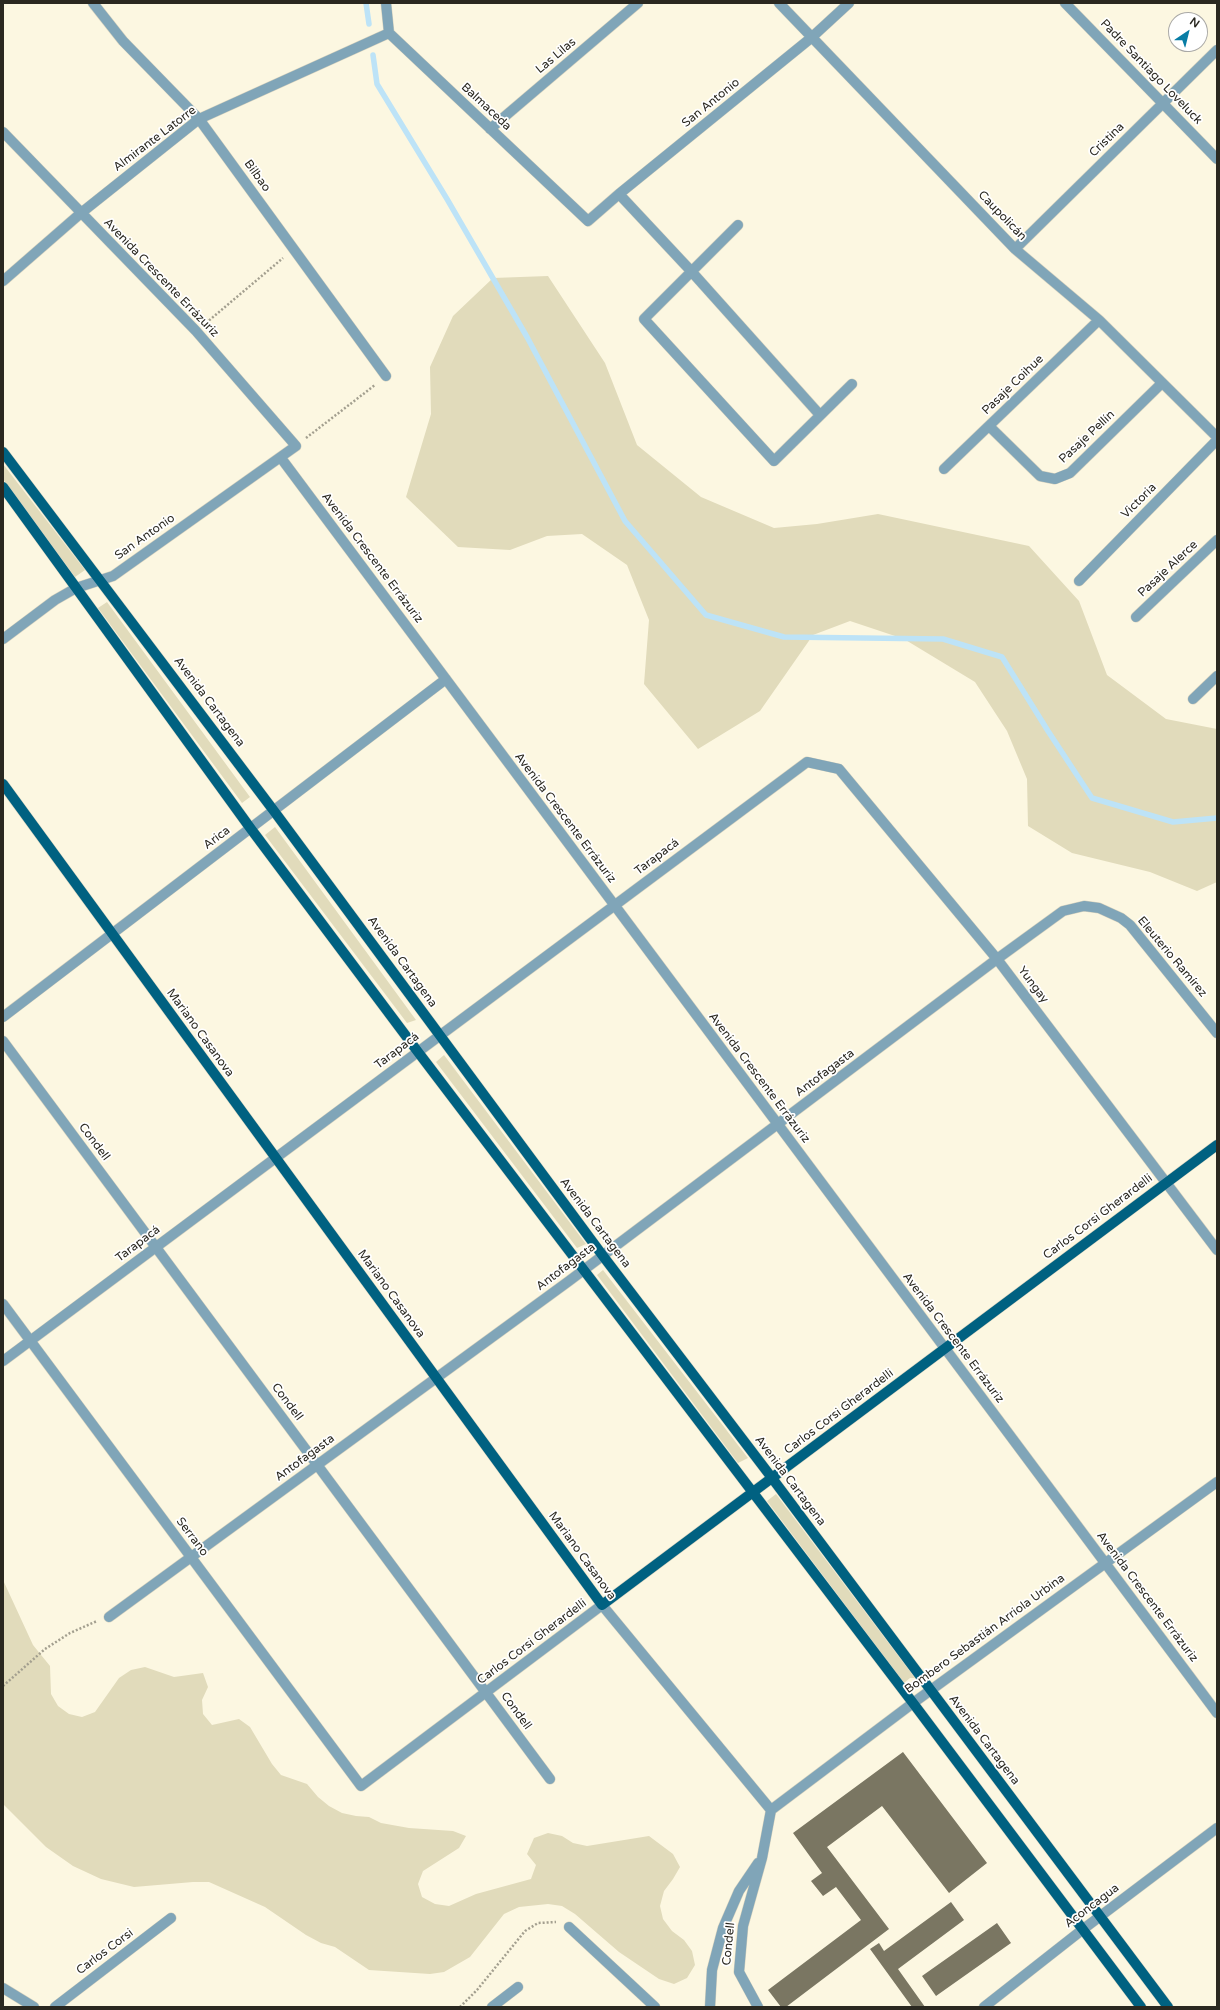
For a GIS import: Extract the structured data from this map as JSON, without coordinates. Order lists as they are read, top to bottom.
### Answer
{
  "streets": {
    "main road": ["Avenida Cartagena", "Mariano Casanova", "Carlos Corsi Gherardelli"],
    "street": [
      "Las Lilas",
      "Padre Santiago Loveluck",
      "San Antonio",
      "Balmaceda",
      "Almirante Latorre",
      "Cristina",
      "Bilbao",
      "Caupolicán",
      "Avenida Crescente Errázuriz",
      "Pasaje Coihue",
      "Pasaje Pellín",
      "Victoria",
      "Pasaje Alerce",
      "Arica",
      "Tarapacá",
      "Eleuterio Ramírez",
      "Yungay",
      "Antofagasta",
      "Condell",
      "Serrano",
      "Bombero Sebastián Arriola Urbina",
      "Aconcagua",
      "Carlos Corsi"
    ]
  },
  "crossings": [
    ["Las Lilas", "Balmaceda"],
    ["Padre Santiago Loveluck", "Cristina"],
    ["San Antonio", "Balmaceda"],
    ["San Antonio", "Caupolicán"],
    ["San Antonio", "Avenida Crescente Errázuriz"],
    ["San Antonio", "Avenida Cartagena"],
    ["Balmaceda", "Almirante Latorre"],
    ["Almirante Latorre", "Bilbao"],
    ["Almirante Latorre", "Avenida Crescente Errázuriz"],
    ["Cristina", "Caupolicán"],
    ["Caupolicán", "Pasaje Coihue"],
    ["Caupolicán", "Pasaje Pellín"],
    ["Caupolicán", "Victoria"],
    ["Avenida Crescente Errázuriz", "Arica"],
    ["Avenida Crescente Errázuriz", "Tarapacá"],
    ["Avenida Crescente Errázuriz", "Antofagasta"],
    ["Avenida Crescente Errázuriz", "Carlos Corsi Gherardelli"],
    ["Avenida Crescente Errázuriz", "Bombero Sebastián Arriola Urbina"],
    ["Pasaje Coihue", "Pasaje Pellín"],
    ["Avenida Cartagena", "Arica"],
    ["Avenida Cartagena", "Tarapacá"],
    ["Avenida Cartagena", "Antofagasta"],
    ["Avenida Cartagena", "Carlos Corsi Gherardelli"],
    ["Avenida Cartagena", "Bombero Sebastián Arriola Urbina"],
    ["Avenida Cartagena", "Aconcagua"],
    ["Arica", "Mariano Casanova"],
    ["Tarapacá", "Yungay"],
    ["Tarapacá", "Mariano Casanova"],
    ["Tarapacá", "Condell"],
    ["Tarapacá", "Serrano"],
    ["Eleuterio Ramírez", "Antofagasta"],
    ["Yungay", "Antofagasta"],
    ["Yungay", "Carlos Corsi Gherardelli"],
    ["Mariano Casanova", "Antofagasta"],
    ["Mariano Casanova", "Condell"],
    ["Mariano Casanova", "Carlos Corsi Gherardelli"],
    ["Mariano Casanova", "Bombero Sebastián Arriola Urbina"],
    ["Antofagasta", "Condell"],
    ["Antofagasta", "Serrano"],
    ["Condell", "Carlos Corsi Gherardelli"],
    ["Condell", "Bombero Sebastián Arriola Urbina"],
    ["Carlos Corsi Gherardelli", "Serrano"]
  ],
  "north": "top right"
}
